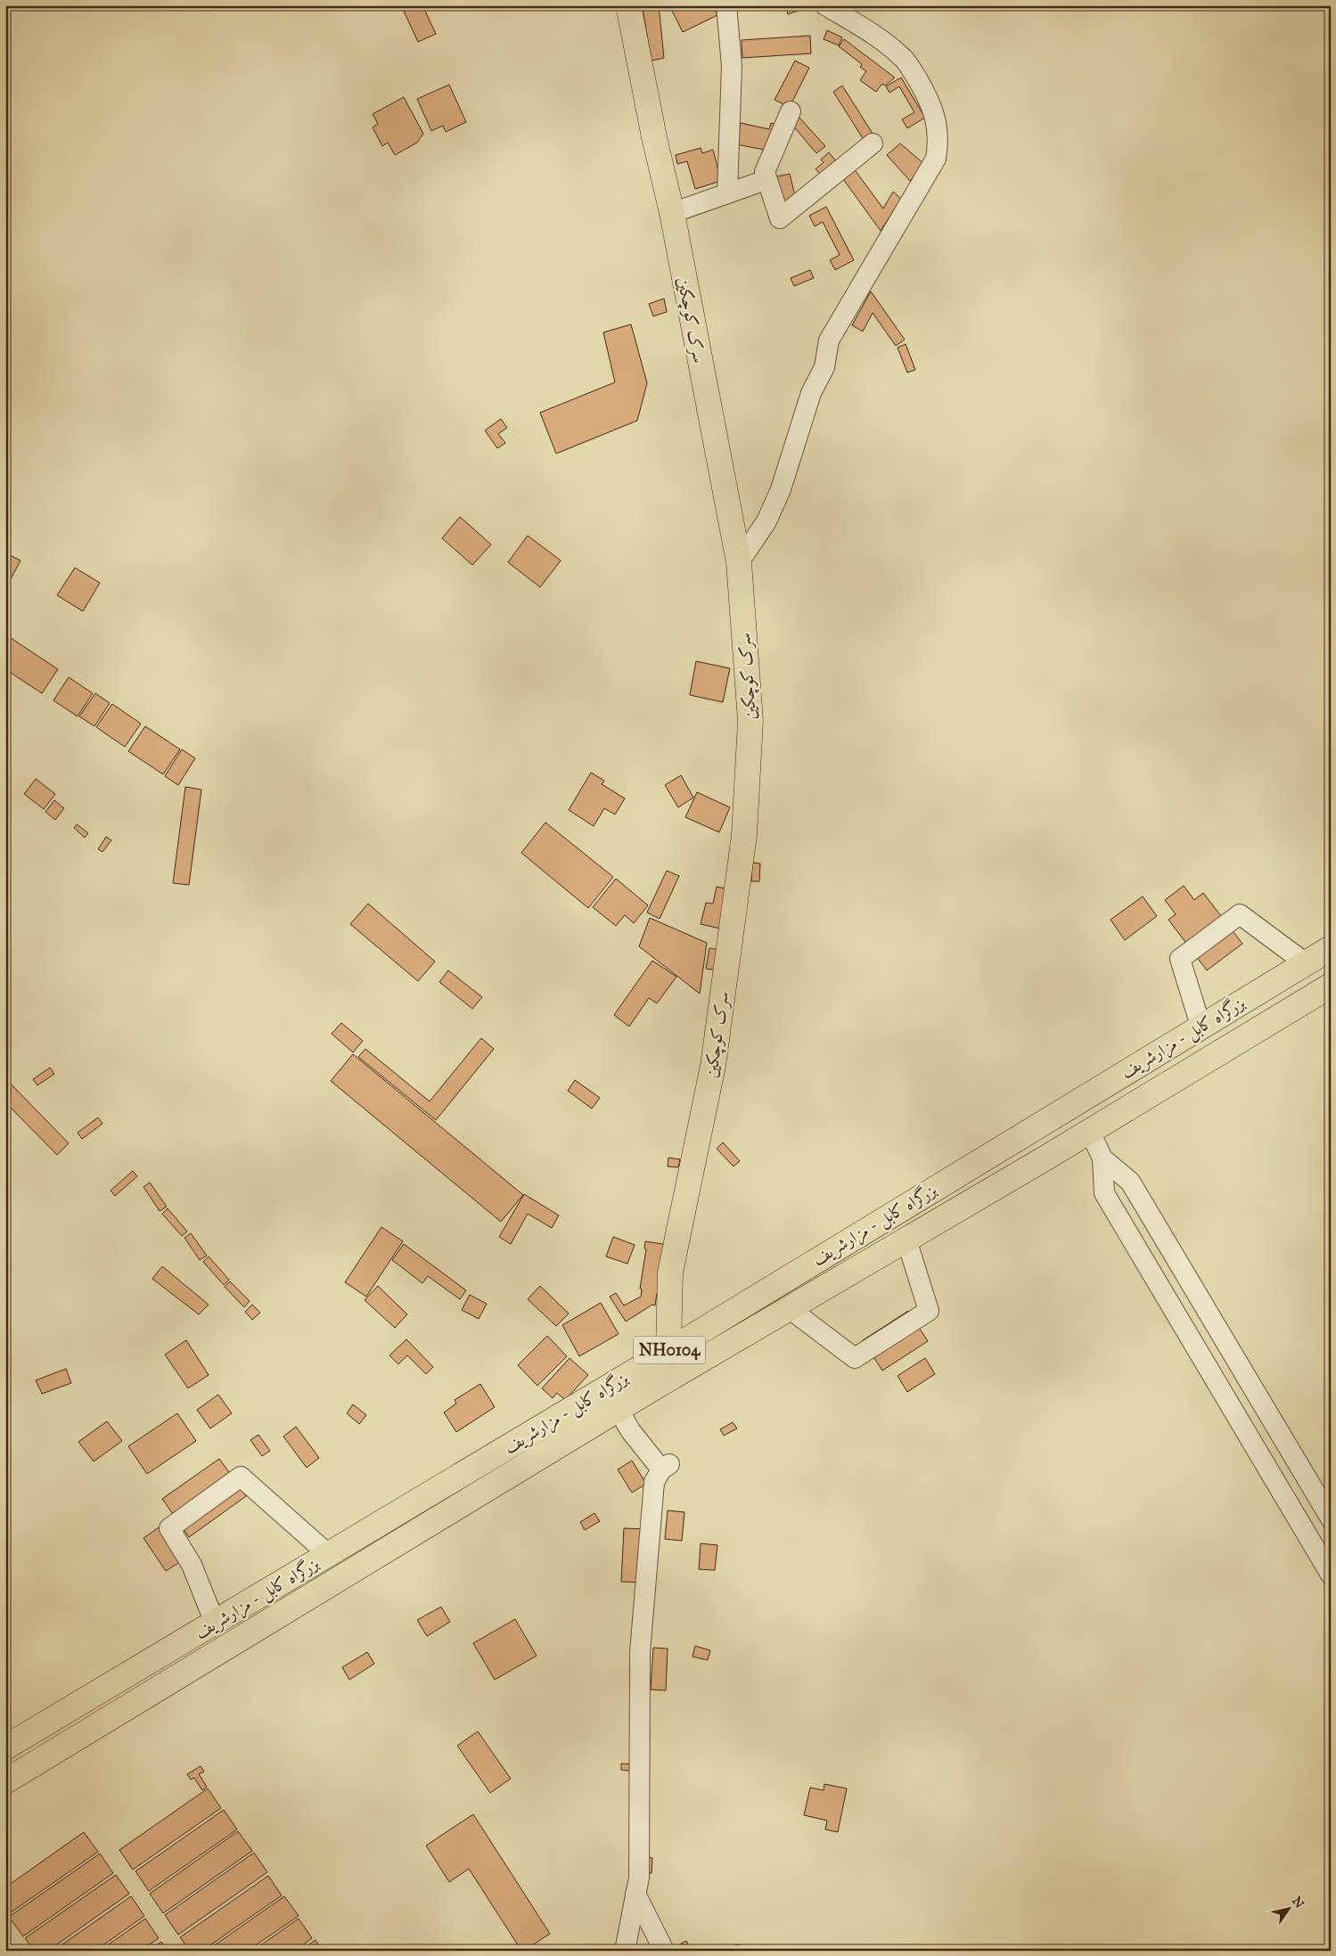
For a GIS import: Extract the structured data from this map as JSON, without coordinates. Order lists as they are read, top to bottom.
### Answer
{
  "streets": {
    "main road": ["سرک کوچکین", "بزرگراه کابل - مزارشریف", "NH0104"]
  },
  "crossings": [
    ["سرک کوچکین", "بزرگراه کابل - مزارشریف"]
  ],
  "north": "top right"
}
